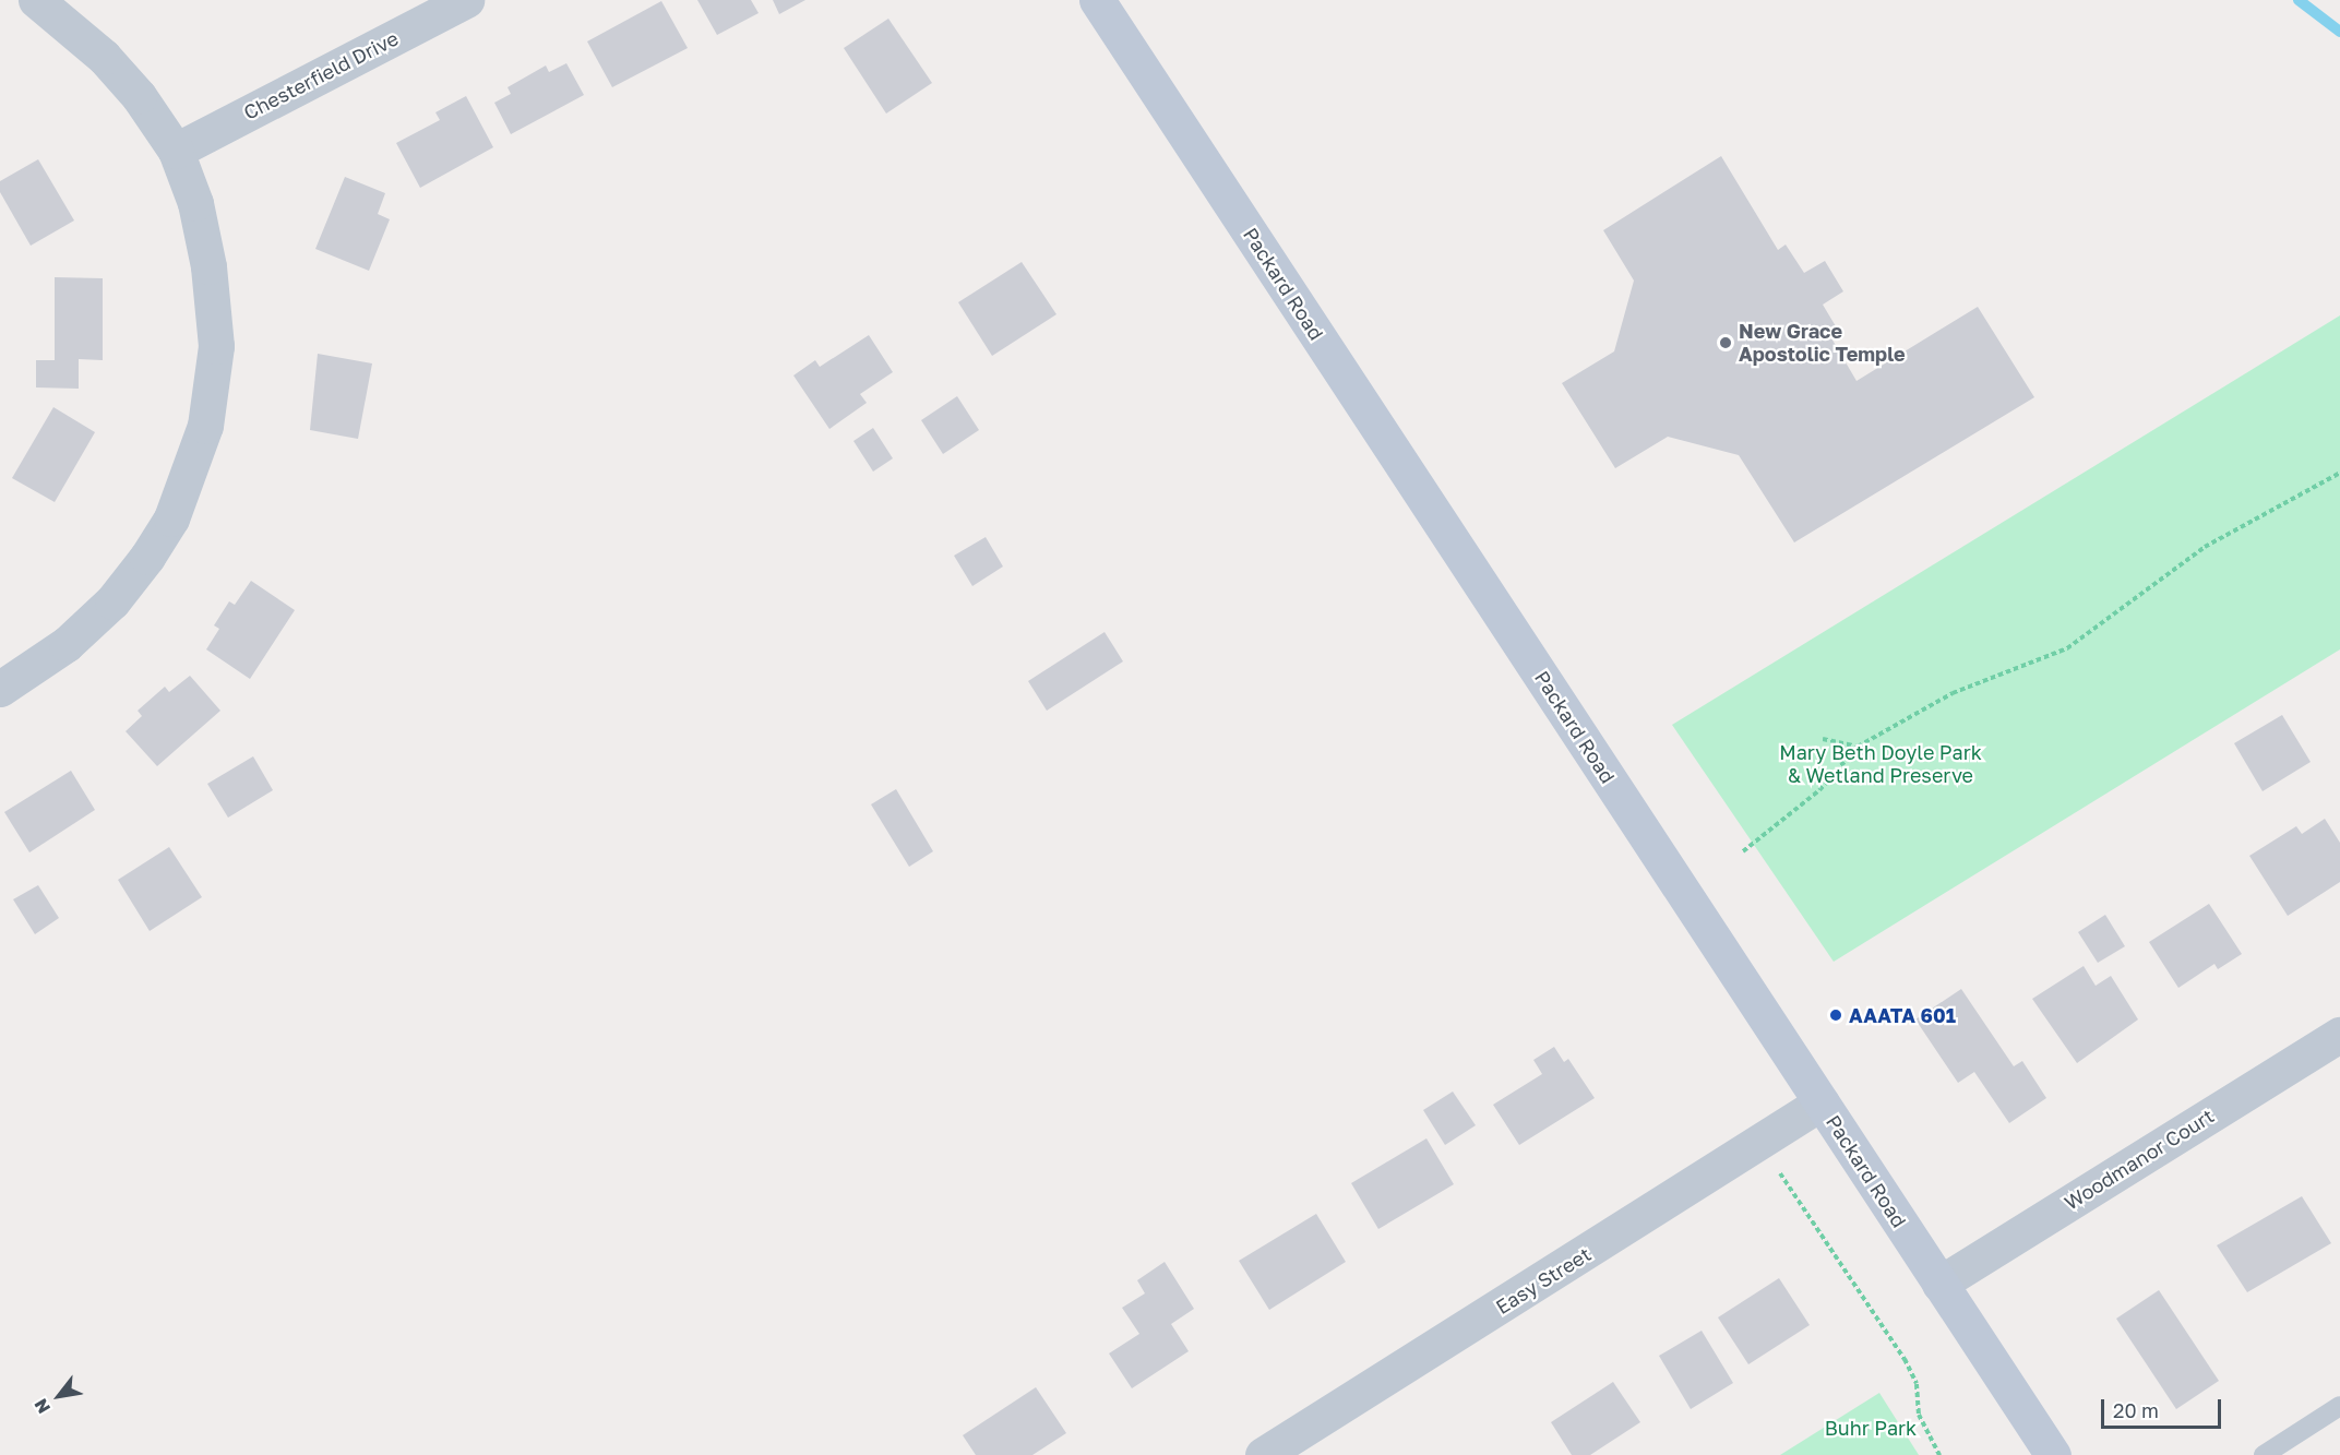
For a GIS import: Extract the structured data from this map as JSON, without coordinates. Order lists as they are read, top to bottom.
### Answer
{
  "streets": {
    "main road": ["Packard Road"],
    "street": ["Chesterfield Drive", "Woodmanor Court", "Easy Street"]
  },
  "crossings": [
    ["Packard Road", "Woodmanor Court"],
    ["Packard Road", "Easy Street"]
  ],
  "parks": ["Mary Beth Doyle Park & Wetland Preserve", "Buhr Park"],
  "places": ["New Grace Apostolic Temple", "AAATA 601"],
  "scale_bar": "20 m",
  "north": "bottom left"
}
